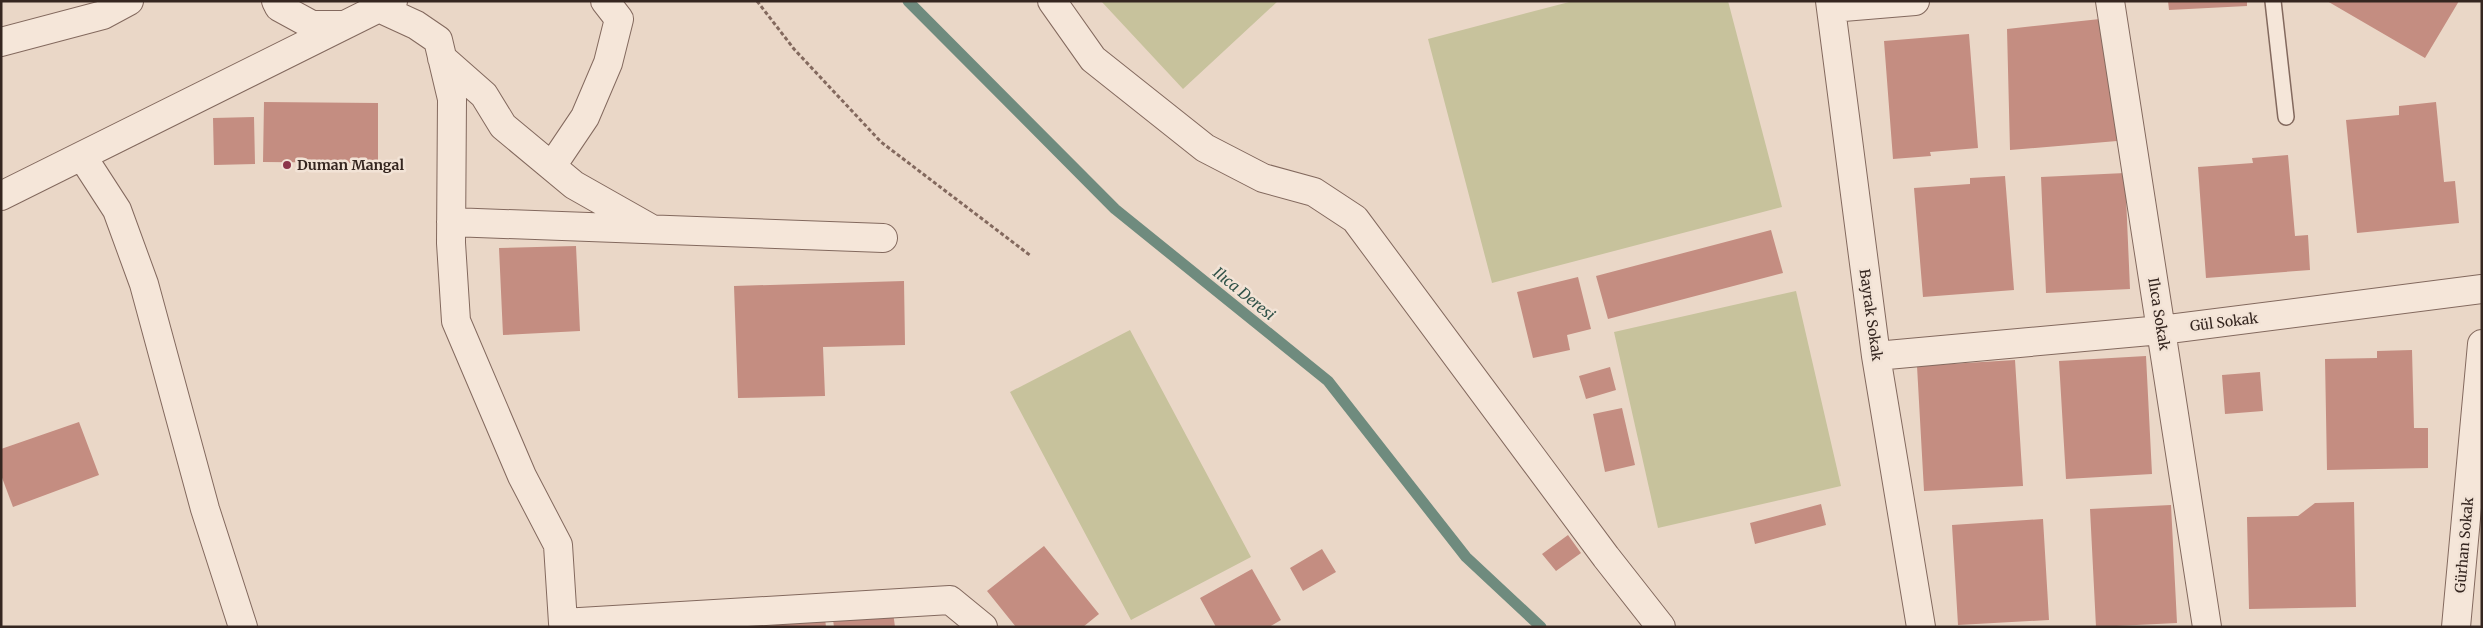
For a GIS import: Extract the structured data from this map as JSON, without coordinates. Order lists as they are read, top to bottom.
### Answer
{
  "streets": {
    "street": [
      "Ilıca Sokak",
      "Bayrak Sokak",
      "Gül Sokak",
      "Gürhan Sokak"
    ]
  },
  "crossings": [
    ["Ilıca Sokak", "Gül Sokak"],
    ["Bayrak Sokak", "Gül Sokak"]
  ],
  "water": ["Ilıca Deresi"],
  "places": ["Duman Mangal"]
}
